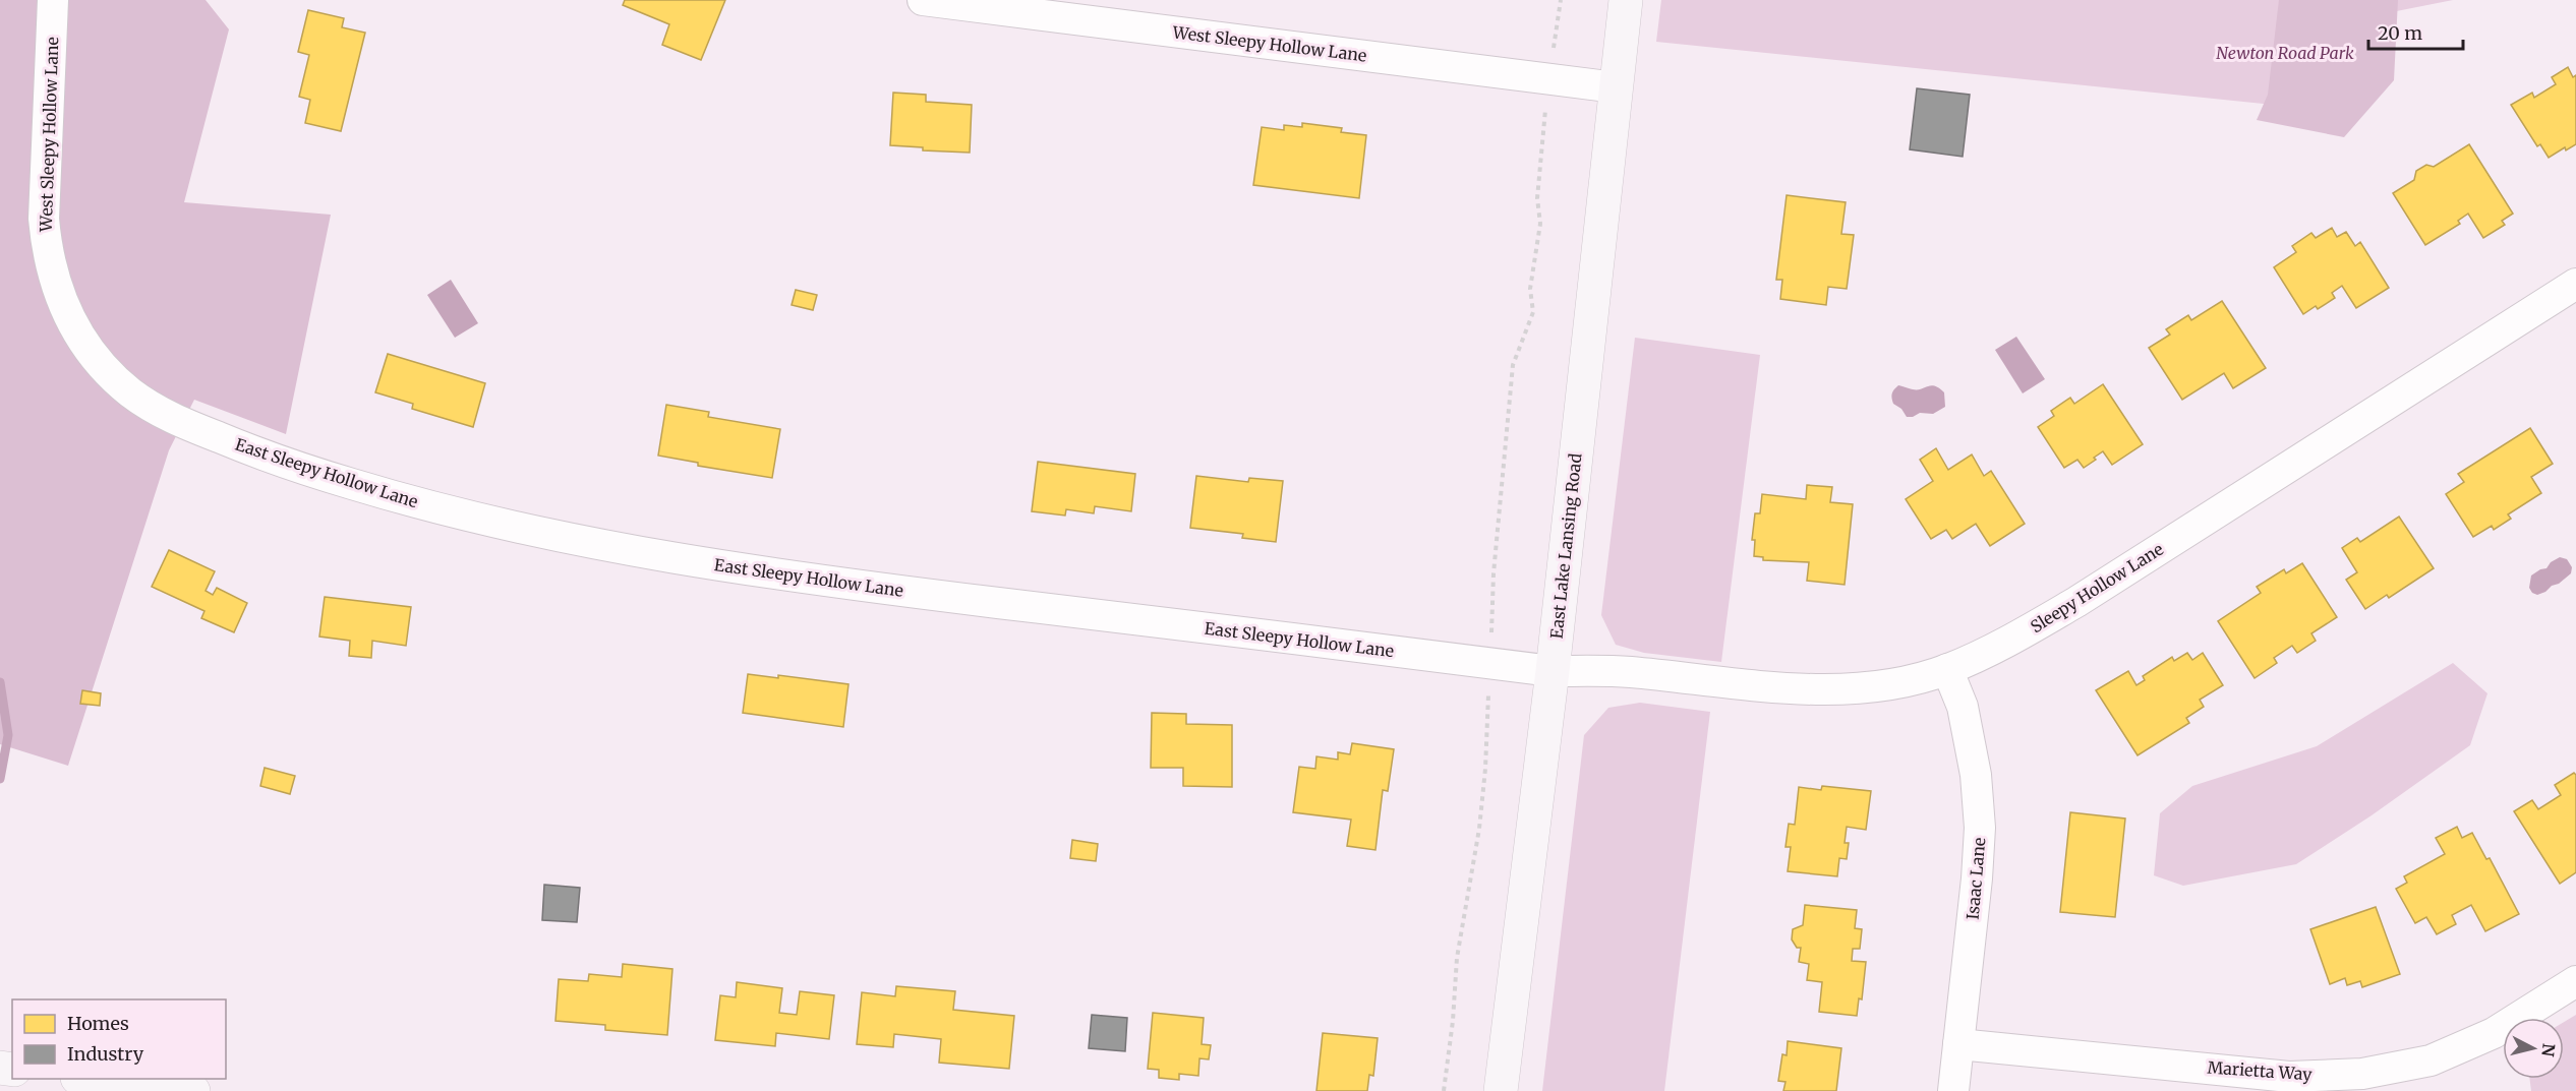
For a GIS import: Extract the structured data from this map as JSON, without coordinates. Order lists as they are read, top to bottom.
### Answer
{
  "streets": {
    "street": [
      "West Sleepy Hollow Lane",
      "East Sleepy Hollow Lane",
      "East Lake Lansing Road",
      "Sleepy Hollow Lane",
      "Isaac Lane",
      "Marietta Way"
    ]
  },
  "crossings": [
    ["West Sleepy Hollow Lane", "East Sleepy Hollow Lane"],
    ["West Sleepy Hollow Lane", "East Lake Lansing Road"],
    ["East Sleepy Hollow Lane", "East Lake Lansing Road"],
    ["East Sleepy Hollow Lane", "Sleepy Hollow Lane"],
    ["East Lake Lansing Road", "Sleepy Hollow Lane"],
    ["Sleepy Hollow Lane", "Isaac Lane"],
    ["Isaac Lane", "Marietta Way"]
  ],
  "parks": ["Newton Road Park"],
  "legend": ["Homes", "Industry"],
  "scale_bar": "20 m",
  "north": "right"
}
